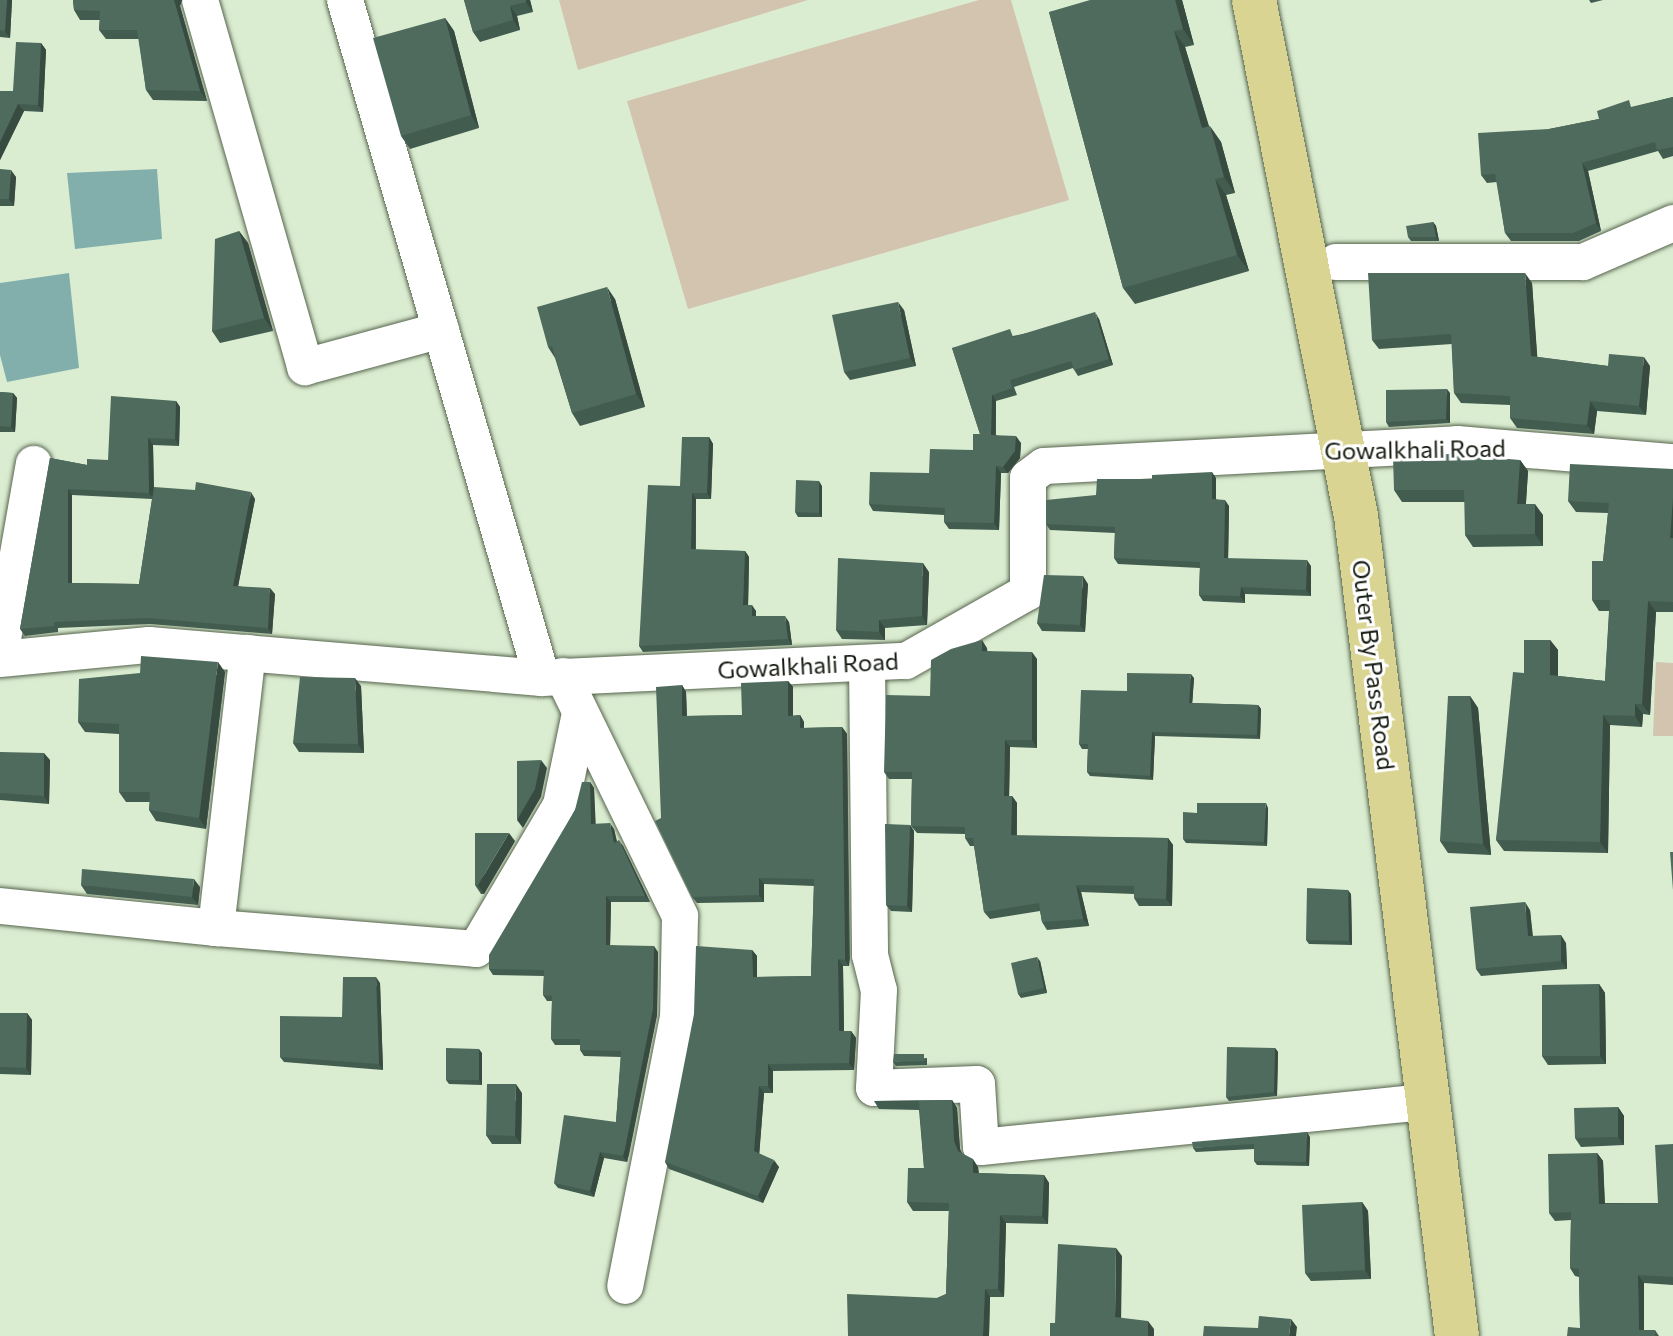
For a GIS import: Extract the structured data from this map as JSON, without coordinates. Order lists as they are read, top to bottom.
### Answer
{
  "streets": {
    "main road": ["Outer By Pass Road"],
    "street": ["Gowalkhali Road"]
  },
  "crossings": [
    ["Gowalkhali Road", "Outer By Pass Road"]
  ]
}
